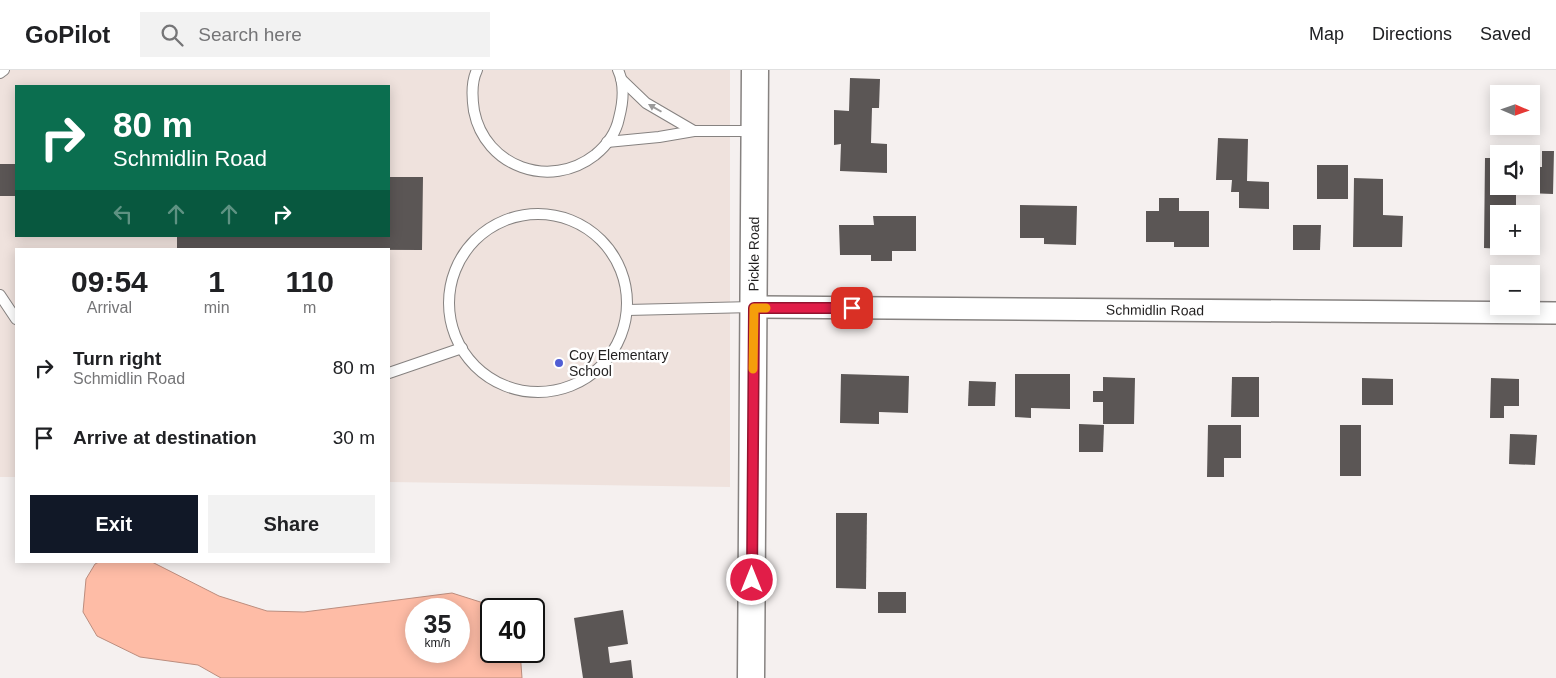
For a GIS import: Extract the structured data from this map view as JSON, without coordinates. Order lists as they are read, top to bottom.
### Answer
{
  "streets": {
    "street": ["Pickle Road", "Schmidlin Road"]
  },
  "crossings": [
    ["Pickle Road", "Schmidlin Road"]
  ],
  "places": ["Coy Elementary School"],
  "north": "right",
  "page": {
    "header": "GoPilot",
    "search": "Search here",
    "nav": ["Map", "Directions", "Saved"],
    "map_buttons": ["+", "−"],
    "turn": ["80 m", "Schmidlin Road"],
    "eta": [
      "09:54",
      "Arrival",
      "1",
      "min",
      "110",
      "m"
    ],
    "list": [
      {
        "name": "Turn right",
        "note": "Schmidlin Road",
        "value": "80 m"
      },
      {
        "name": "Arrive at destination",
        "value": "30 m"
      }
    ],
    "buttons": ["Exit", "Share"],
    "speed": "35 km/h",
    "limit": "40"
  }
}
